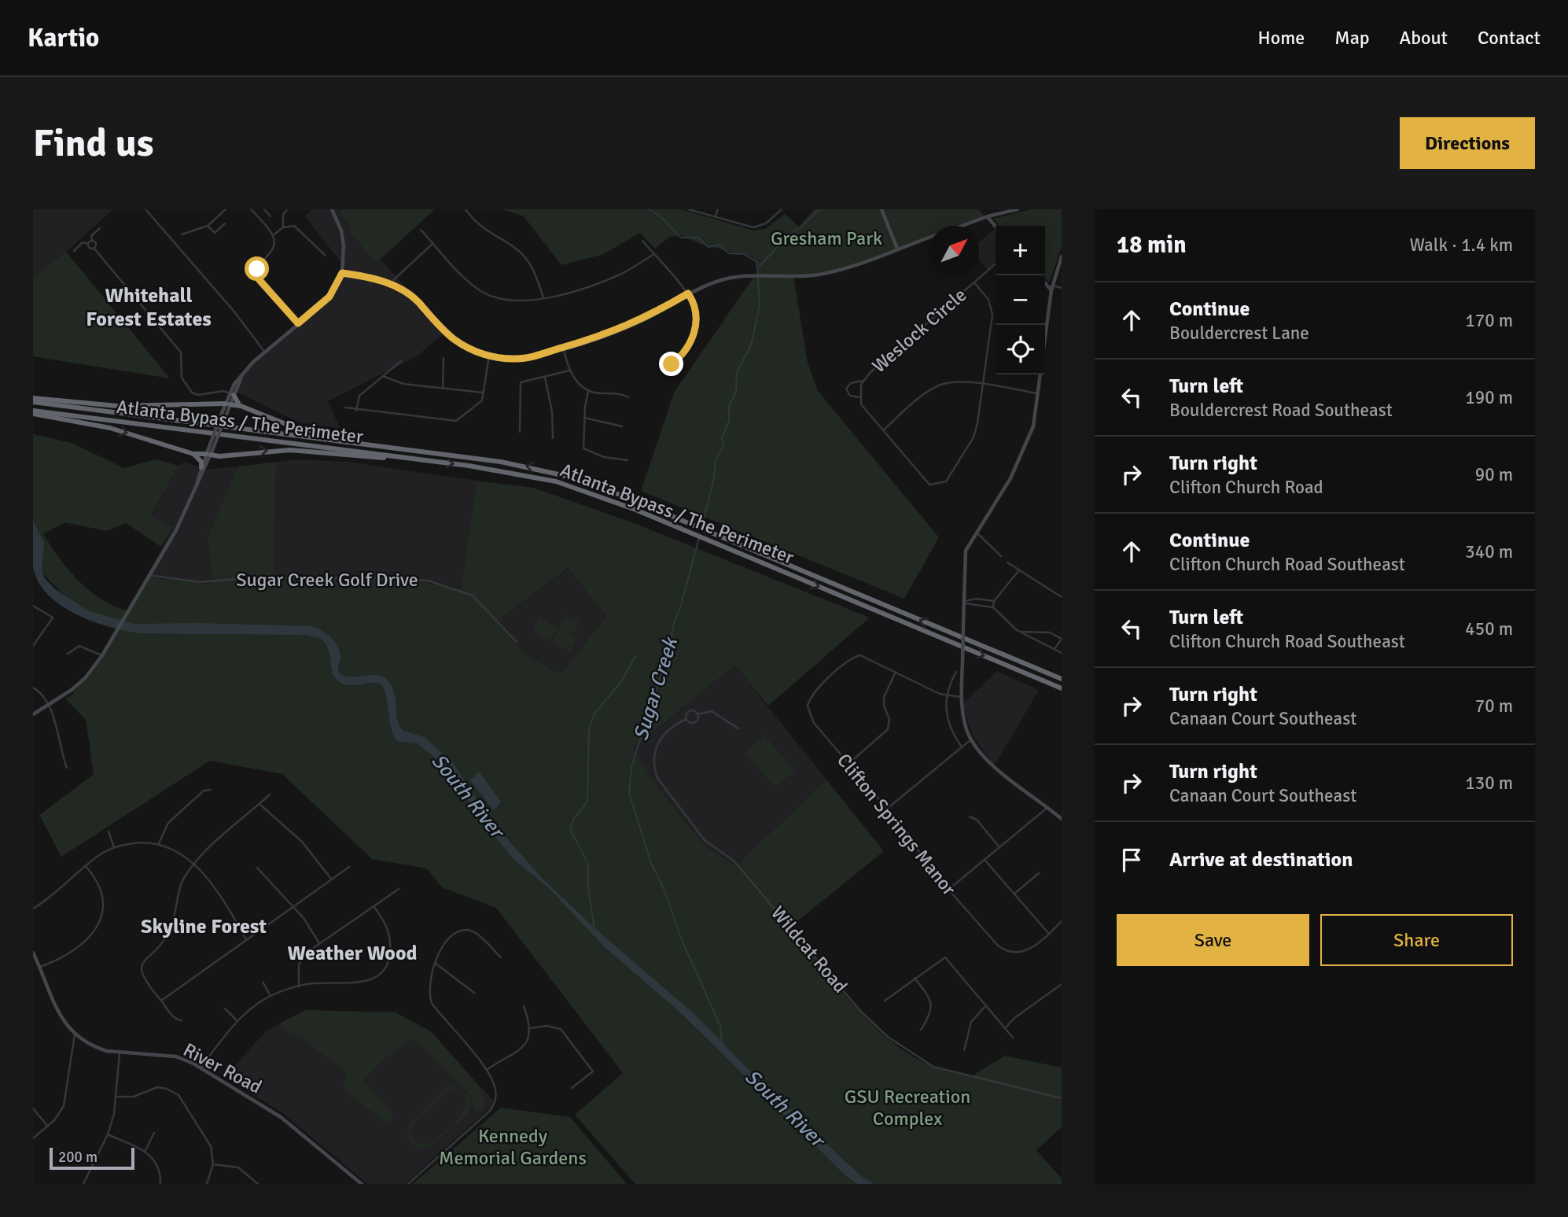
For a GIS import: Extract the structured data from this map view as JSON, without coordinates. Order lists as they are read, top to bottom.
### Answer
{
  "streets": {
    "highway": ["Atlanta Bypass / The Perimeter"],
    "street": [
      "Weslock Circle",
      "Sugar Creek Golf Drive",
      "Clifton Springs Manor",
      "Wildcat Road",
      "River Road"
    ]
  },
  "districts": ["Whitehall Forest Estates", "Skyline Forest", "Weather Wood"],
  "water": ["Sugar Creek", "South River"],
  "parks": ["Gresham Park", "GSU Recreation Complex", "Kennedy Memorial Gardens"],
  "scale_bar": "200 m",
  "north": "top right",
  "page": {
    "header": "Kartio",
    "nav": [
      "Home",
      "Map",
      "About",
      "Contact"
    ],
    "buttons": [
      "Directions",
      ["Save", "Share"]
    ],
    "title": "Find us",
    "heading": ["18 min", "Walk · 1.4 km"],
    "map_buttons": ["+", "−"],
    "list": [
      ["Continue", "Bouldercrest Lane", "170 m"],
      ["Turn left", "Bouldercrest Road Southeast", "190 m"],
      ["Turn right", "Clifton Church Road", "90 m"],
      ["Continue", "Clifton Church Road Southeast", "340 m"],
      ["Turn left", "Clifton Church Road Southeast", "450 m"],
      ["Turn right", "Canaan Court Southeast", "70 m"],
      ["Turn right", "Canaan Court Southeast", "130 m"],
      "Arrive at destination"
    ],
    "scale": "200 m"
  }
}
